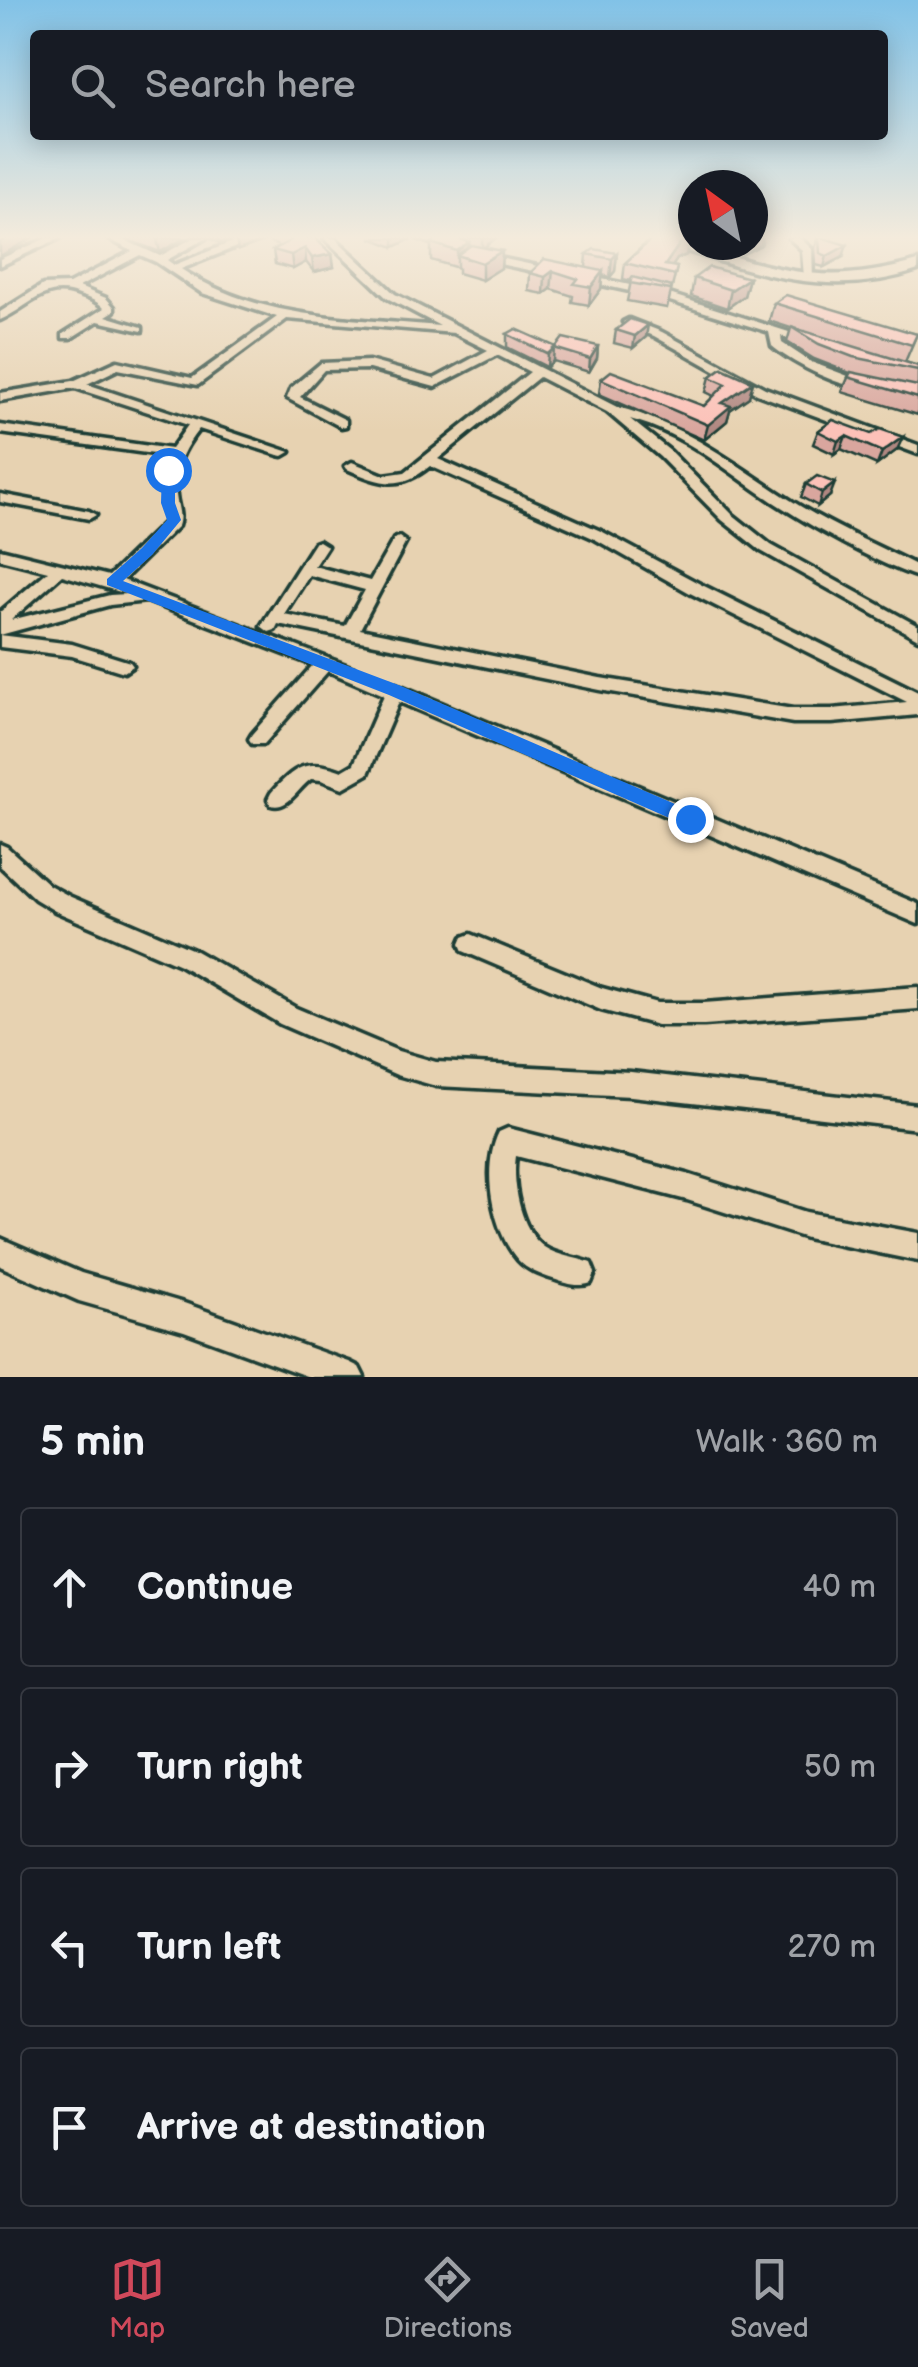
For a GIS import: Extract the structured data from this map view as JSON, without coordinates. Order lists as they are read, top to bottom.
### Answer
{
  "north": "top left",
  "page": {
    "search": "Search here",
    "heading": ["5 min", "Walk · 360 m"],
    "list": [
      ["Continue", "40 m"],
      ["Turn right", "50 m"],
      ["Turn left", "270 m"],
      "Arrive at destination"
    ],
    "nav": ["Map", "Directions", "Saved"]
  }
}
